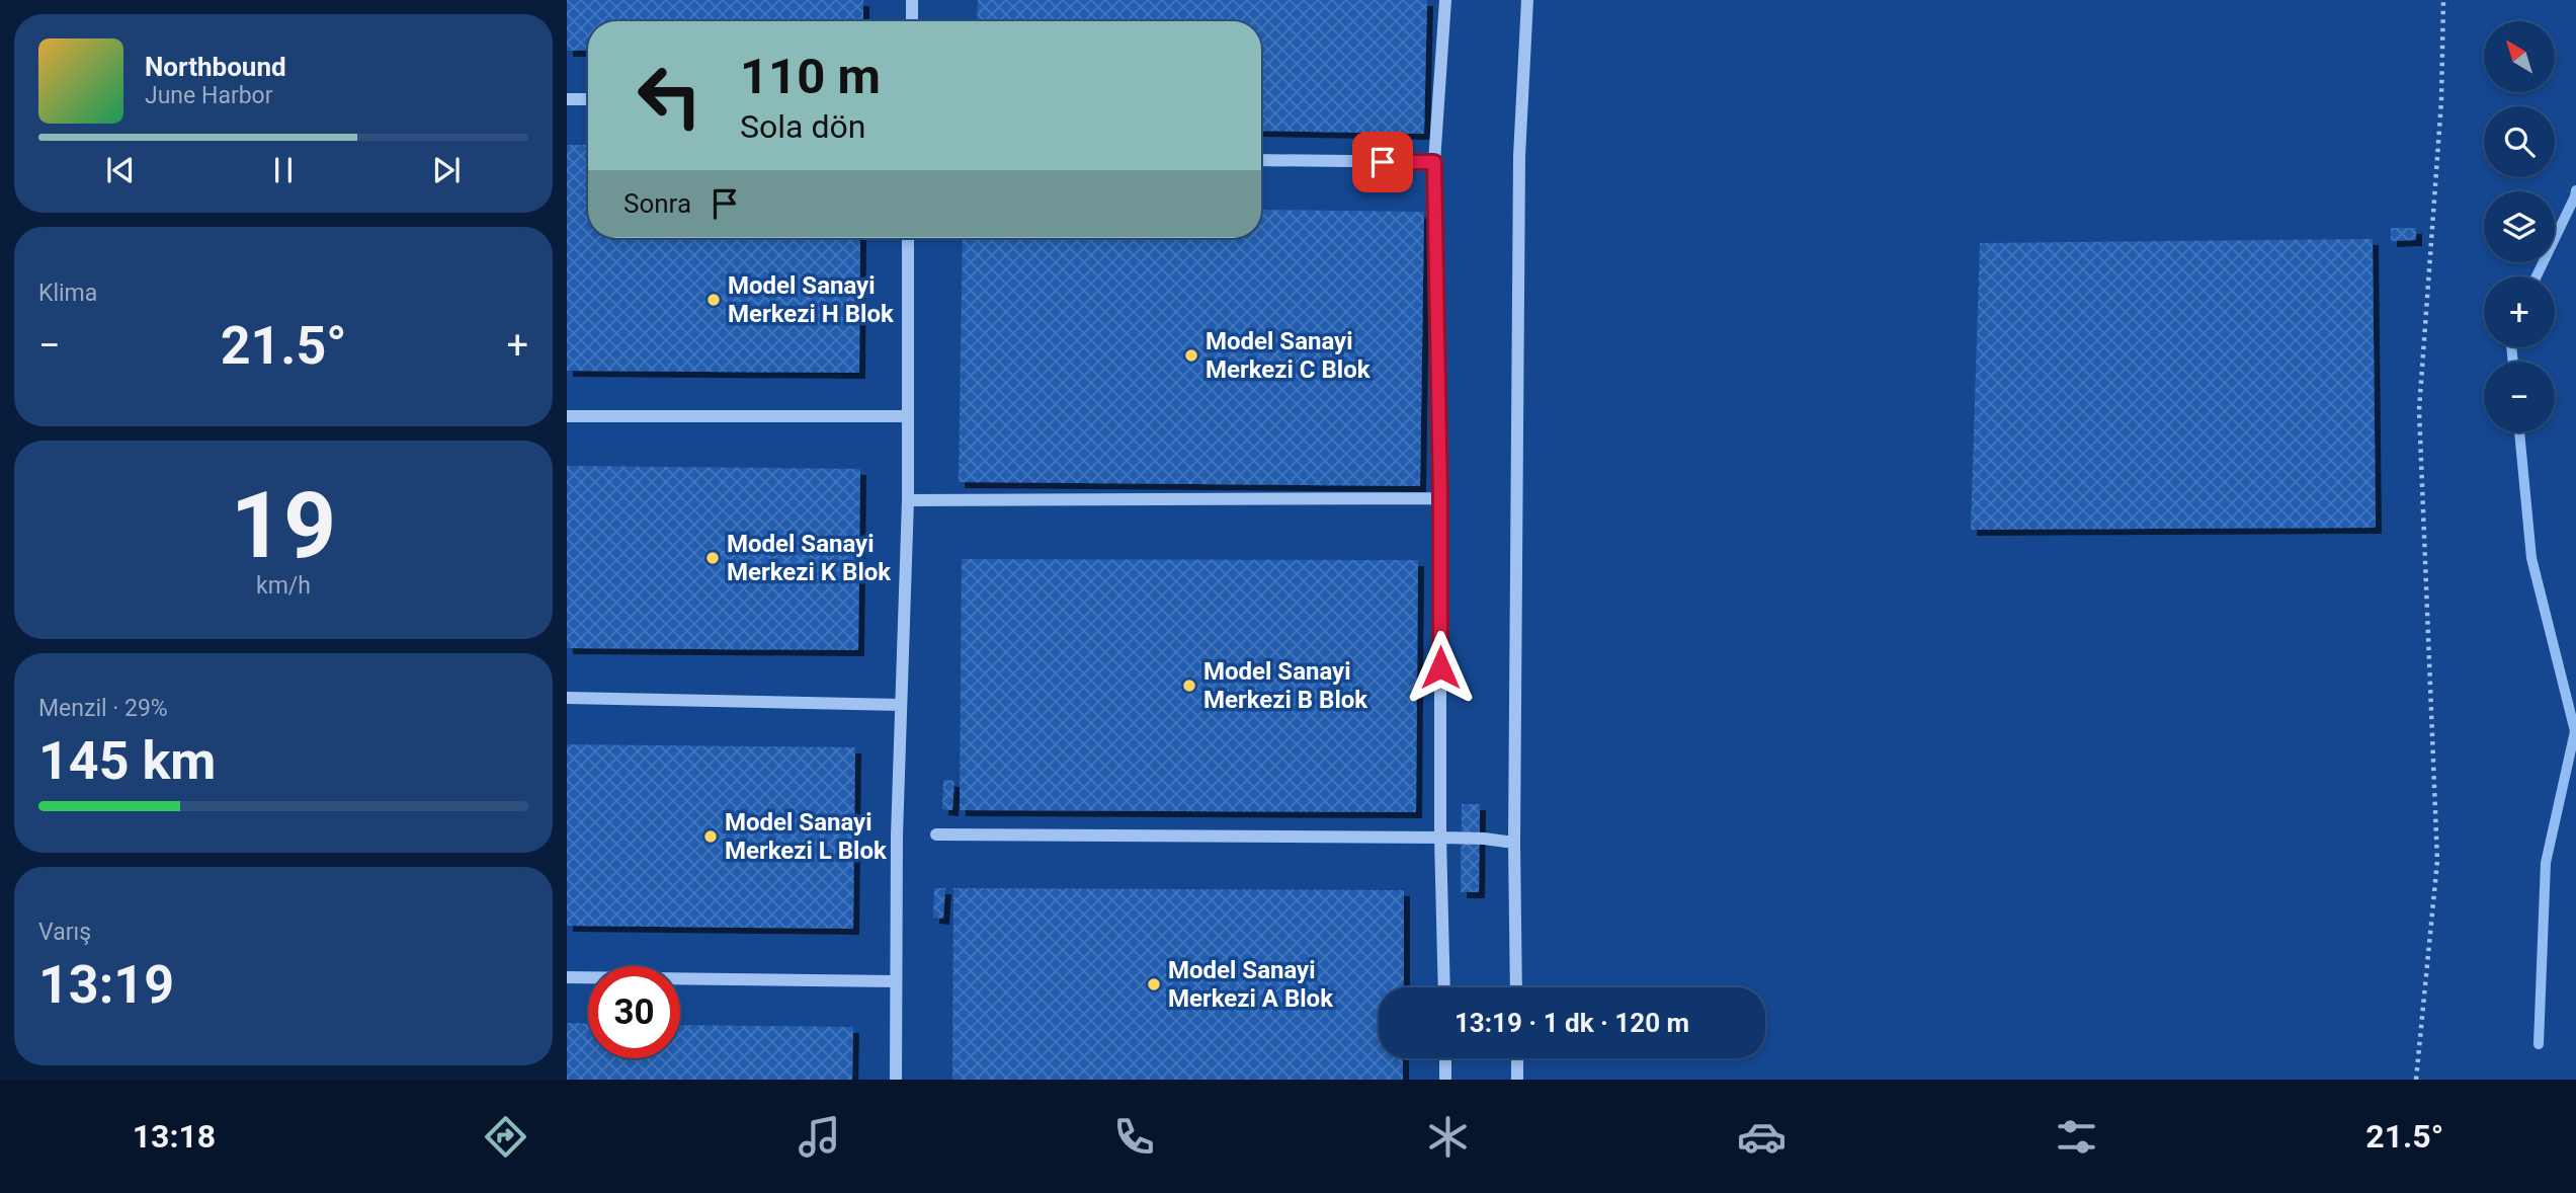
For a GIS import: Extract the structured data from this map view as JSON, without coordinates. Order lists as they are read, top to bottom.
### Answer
{
  "places": [
    "Model Sanayi Merkezi H Blok",
    "Model Sanayi Merkezi C Blok",
    "Model Sanayi Merkezi K Blok",
    "Model Sanayi Merkezi B Blok",
    "Model Sanayi Merkezi L Blok",
    "Model Sanayi Merkezi A Blok"
  ],
  "north": "top left",
  "page": {
    "map_buttons": ["+", "−"],
    "turn": ["110 m", "Sola dön"],
    "song": ["Northbound", "June Harbor"],
    "then": "Sonra",
    "tile": [
      "Klima",
      ["19", "km/h"],
      ["Menzil · 29%", "145 km"],
      ["Varış", "13:19"]
    ],
    "heat": ["−", "21.5°", "+"],
    "limit": "30",
    "trip": "13:19 · 1 dk · 120 m",
    "tabs": ["13:18", "21.5°"]
  }
}
